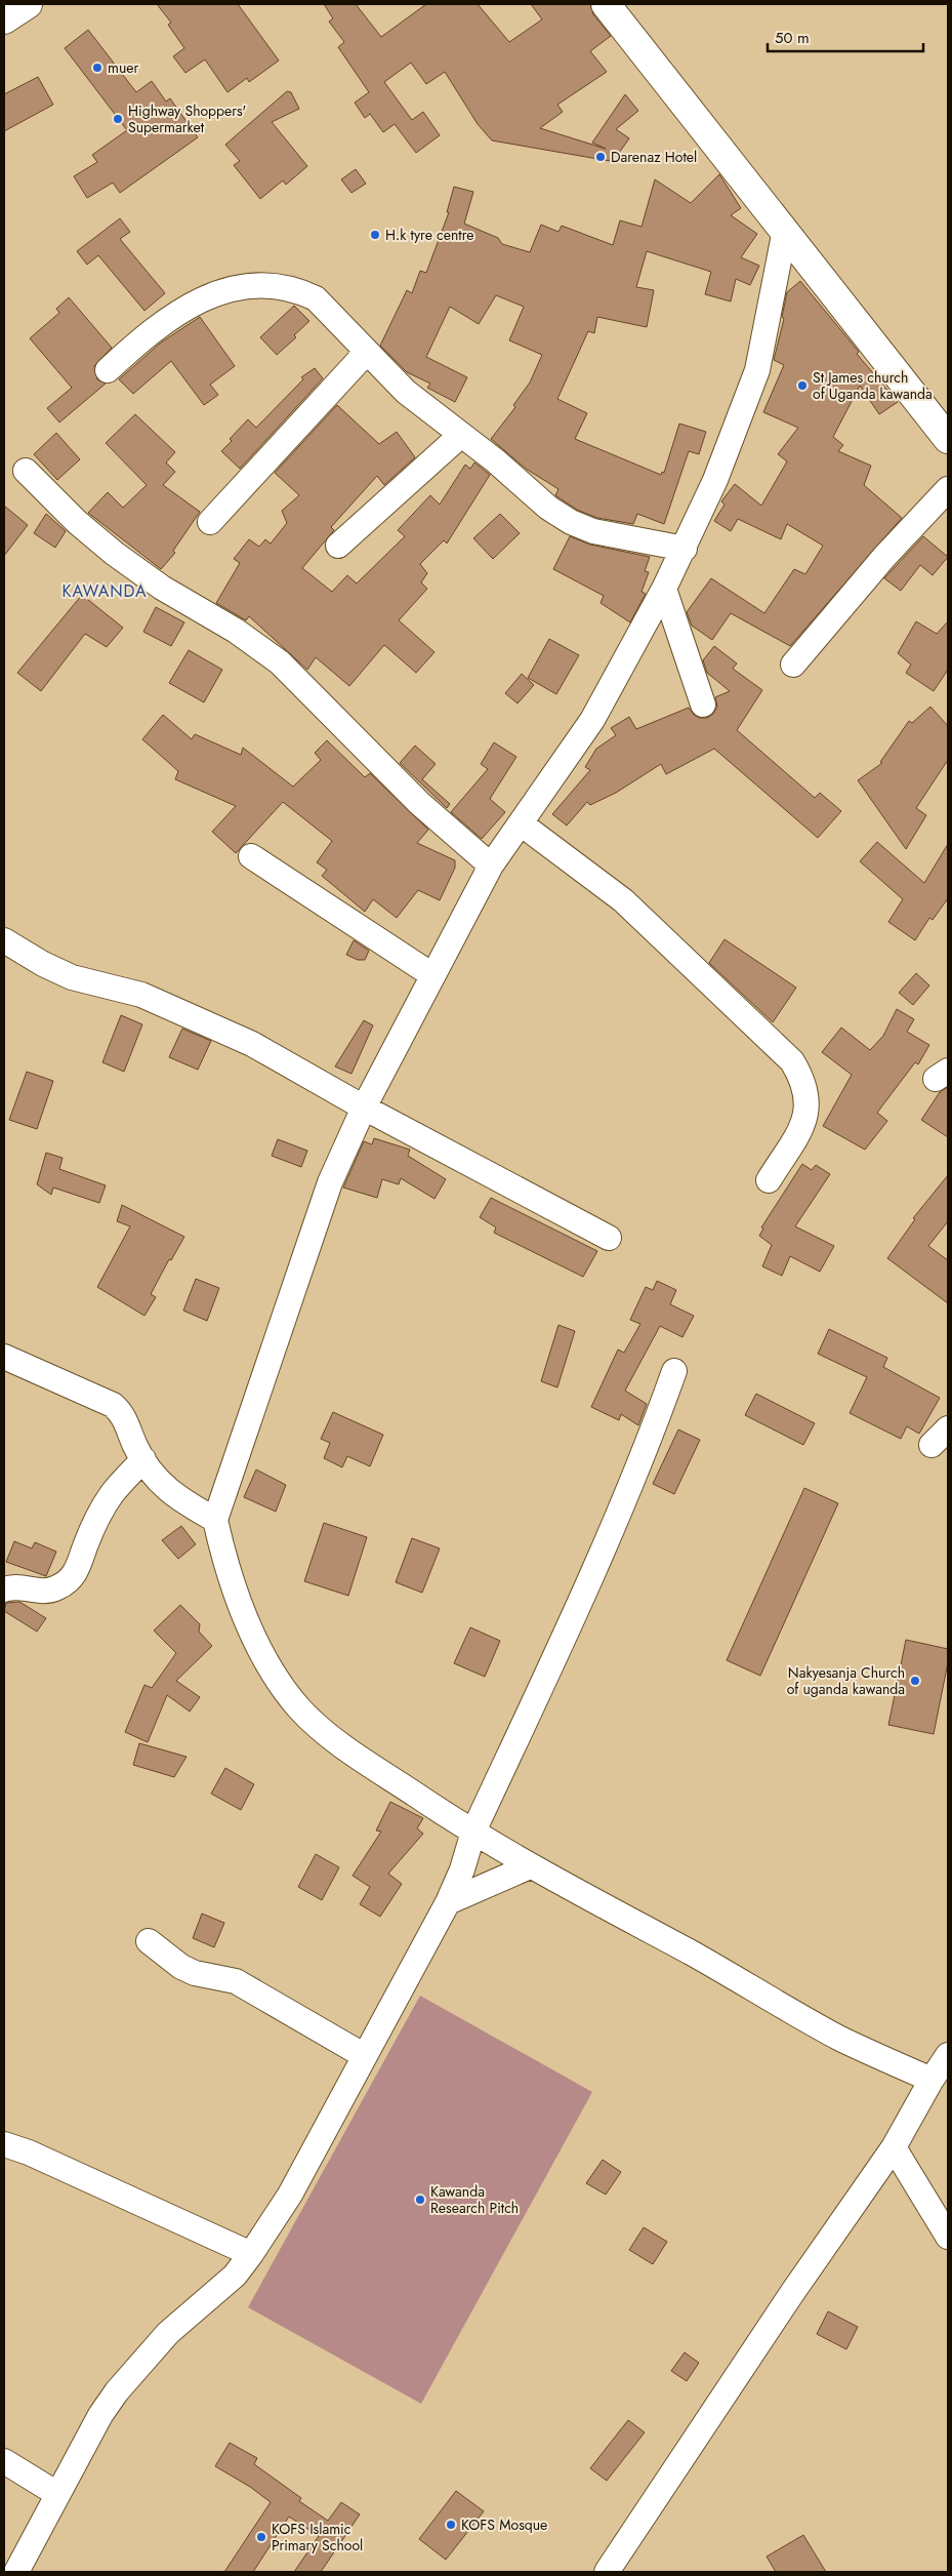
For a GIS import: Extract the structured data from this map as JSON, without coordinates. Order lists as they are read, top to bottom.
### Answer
{
  "districts": ["KAWANDA"],
  "places": [
    "muer",
    "Highway Shoppers' Supermarket",
    "Darenaz Hotel",
    "H.k tyre centre",
    "St James church of Uganda kawanda",
    "Nakyesanja Church of uganda kawanda",
    "Kawanda Research Pitch",
    "KOFS Mosque",
    "KOFS Islamic Primary School"
  ],
  "scale_bar": "50 m"
}
